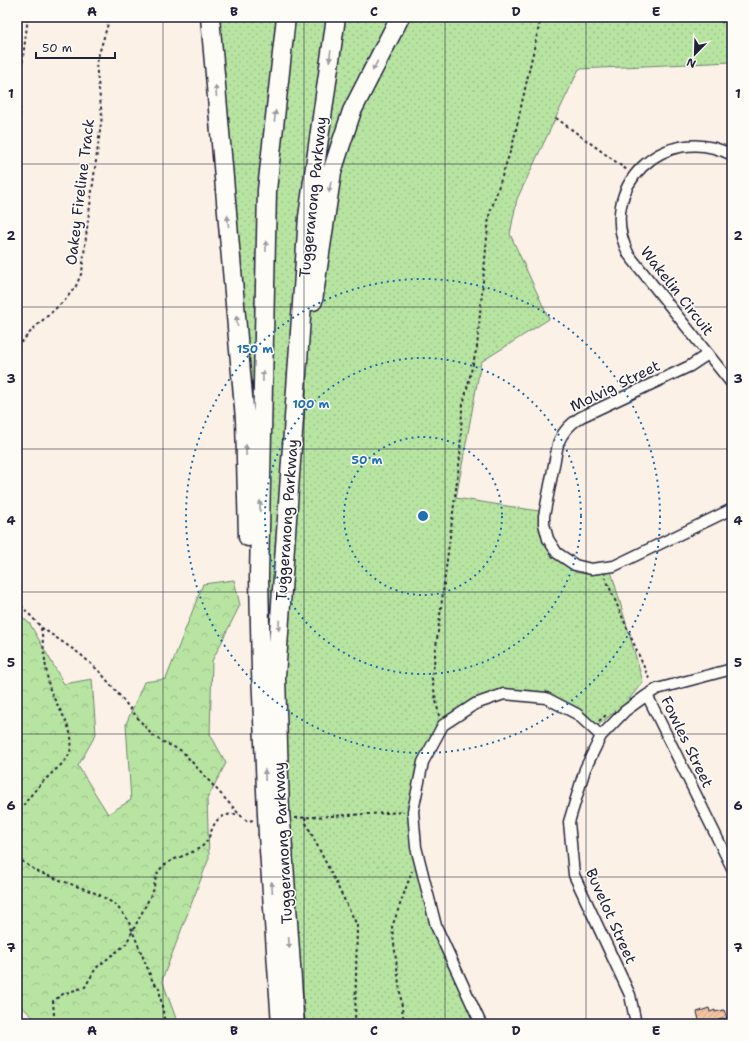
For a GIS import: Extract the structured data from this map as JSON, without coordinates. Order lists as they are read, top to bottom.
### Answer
{
  "streets": {
    "highway": ["Tuggeranong Parkway"],
    "street": [
      "Wakelin Circuit",
      "Molvig Street",
      "Fowles Street",
      "Buvelot Street"
    ],
    "path": ["Oakey Fireline Track"]
  },
  "crossings": [
    ["Wakelin Circuit", "Molvig Street"],
    ["Fowles Street", "Buvelot Street"]
  ],
  "scale_bar": "50 m",
  "north": "bottom left",
  "grid": {
    "columns": [
      "A",
      "B",
      "C",
      "D",
      "E"
    ],
    "rows": [
      "1",
      "2",
      "3",
      "4",
      "5",
      "6",
      "7"
    ]
  },
  "rings": ["150 m", "100 m", "50 m"]
}
